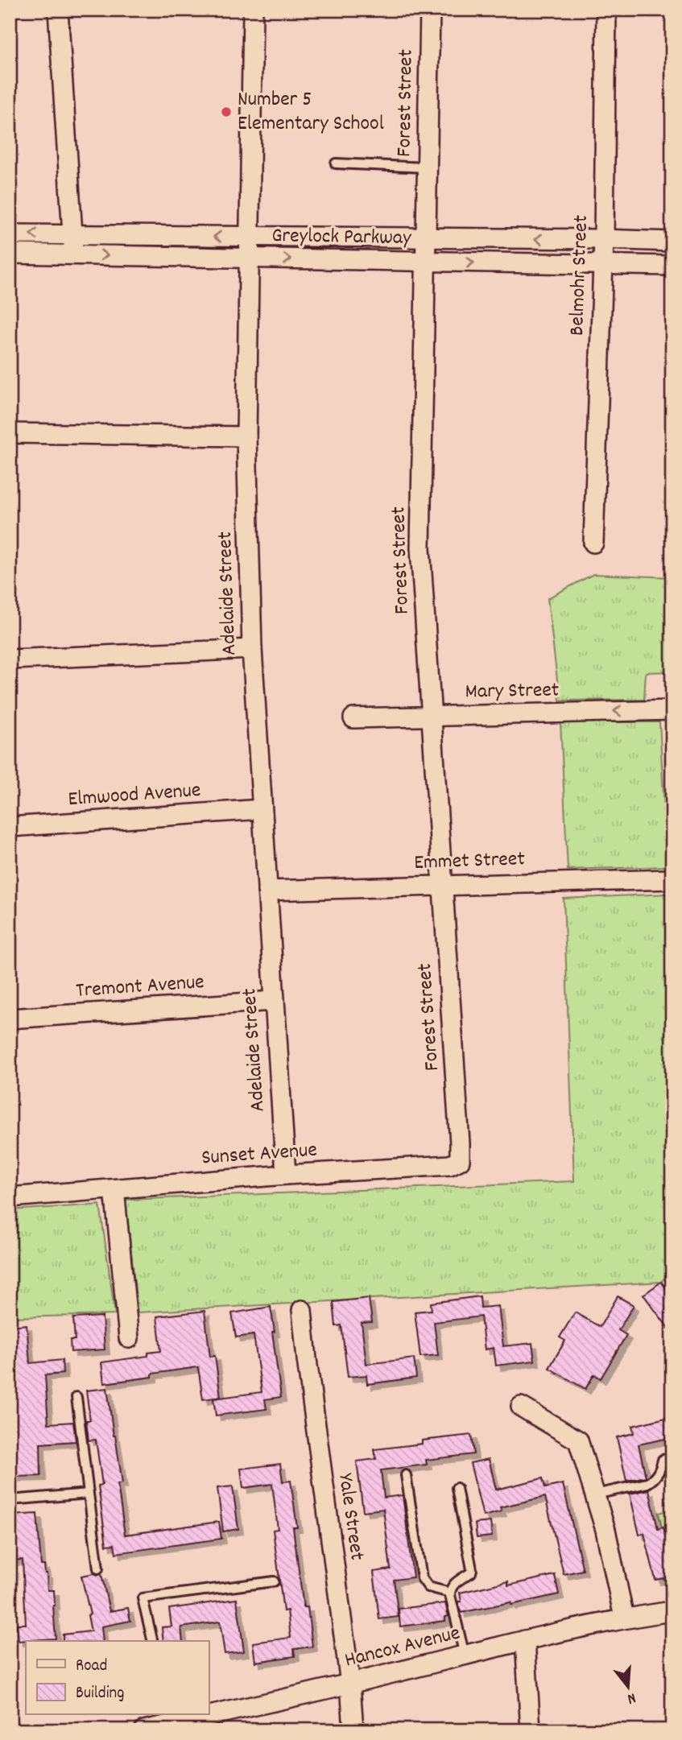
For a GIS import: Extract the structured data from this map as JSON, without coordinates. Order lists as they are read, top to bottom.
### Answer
{
  "streets": {
    "street": [
      "Forest Street",
      "Greylock Parkway",
      "Belmohr Street",
      "Adelaide Street",
      "Mary Street",
      "Elmwood Avenue",
      "Emmet Street",
      "Tremont Avenue",
      "Sunset Avenue",
      "Yale Street",
      "Hancox Avenue"
    ]
  },
  "crossings": [
    ["Forest Street", "Greylock Parkway"],
    ["Forest Street", "Mary Street"],
    ["Forest Street", "Emmet Street"],
    ["Forest Street", "Sunset Avenue"],
    ["Greylock Parkway", "Belmohr Street"],
    ["Greylock Parkway", "Adelaide Street"],
    ["Adelaide Street", "Elmwood Avenue"],
    ["Adelaide Street", "Emmet Street"],
    ["Adelaide Street", "Tremont Avenue"],
    ["Adelaide Street", "Sunset Avenue"],
    ["Yale Street", "Hancox Avenue"]
  ],
  "one_way": ["Mary Street"],
  "places": ["Number 5 Elementary School"],
  "legend": ["Road", "Building"],
  "north": "bottom"
}
